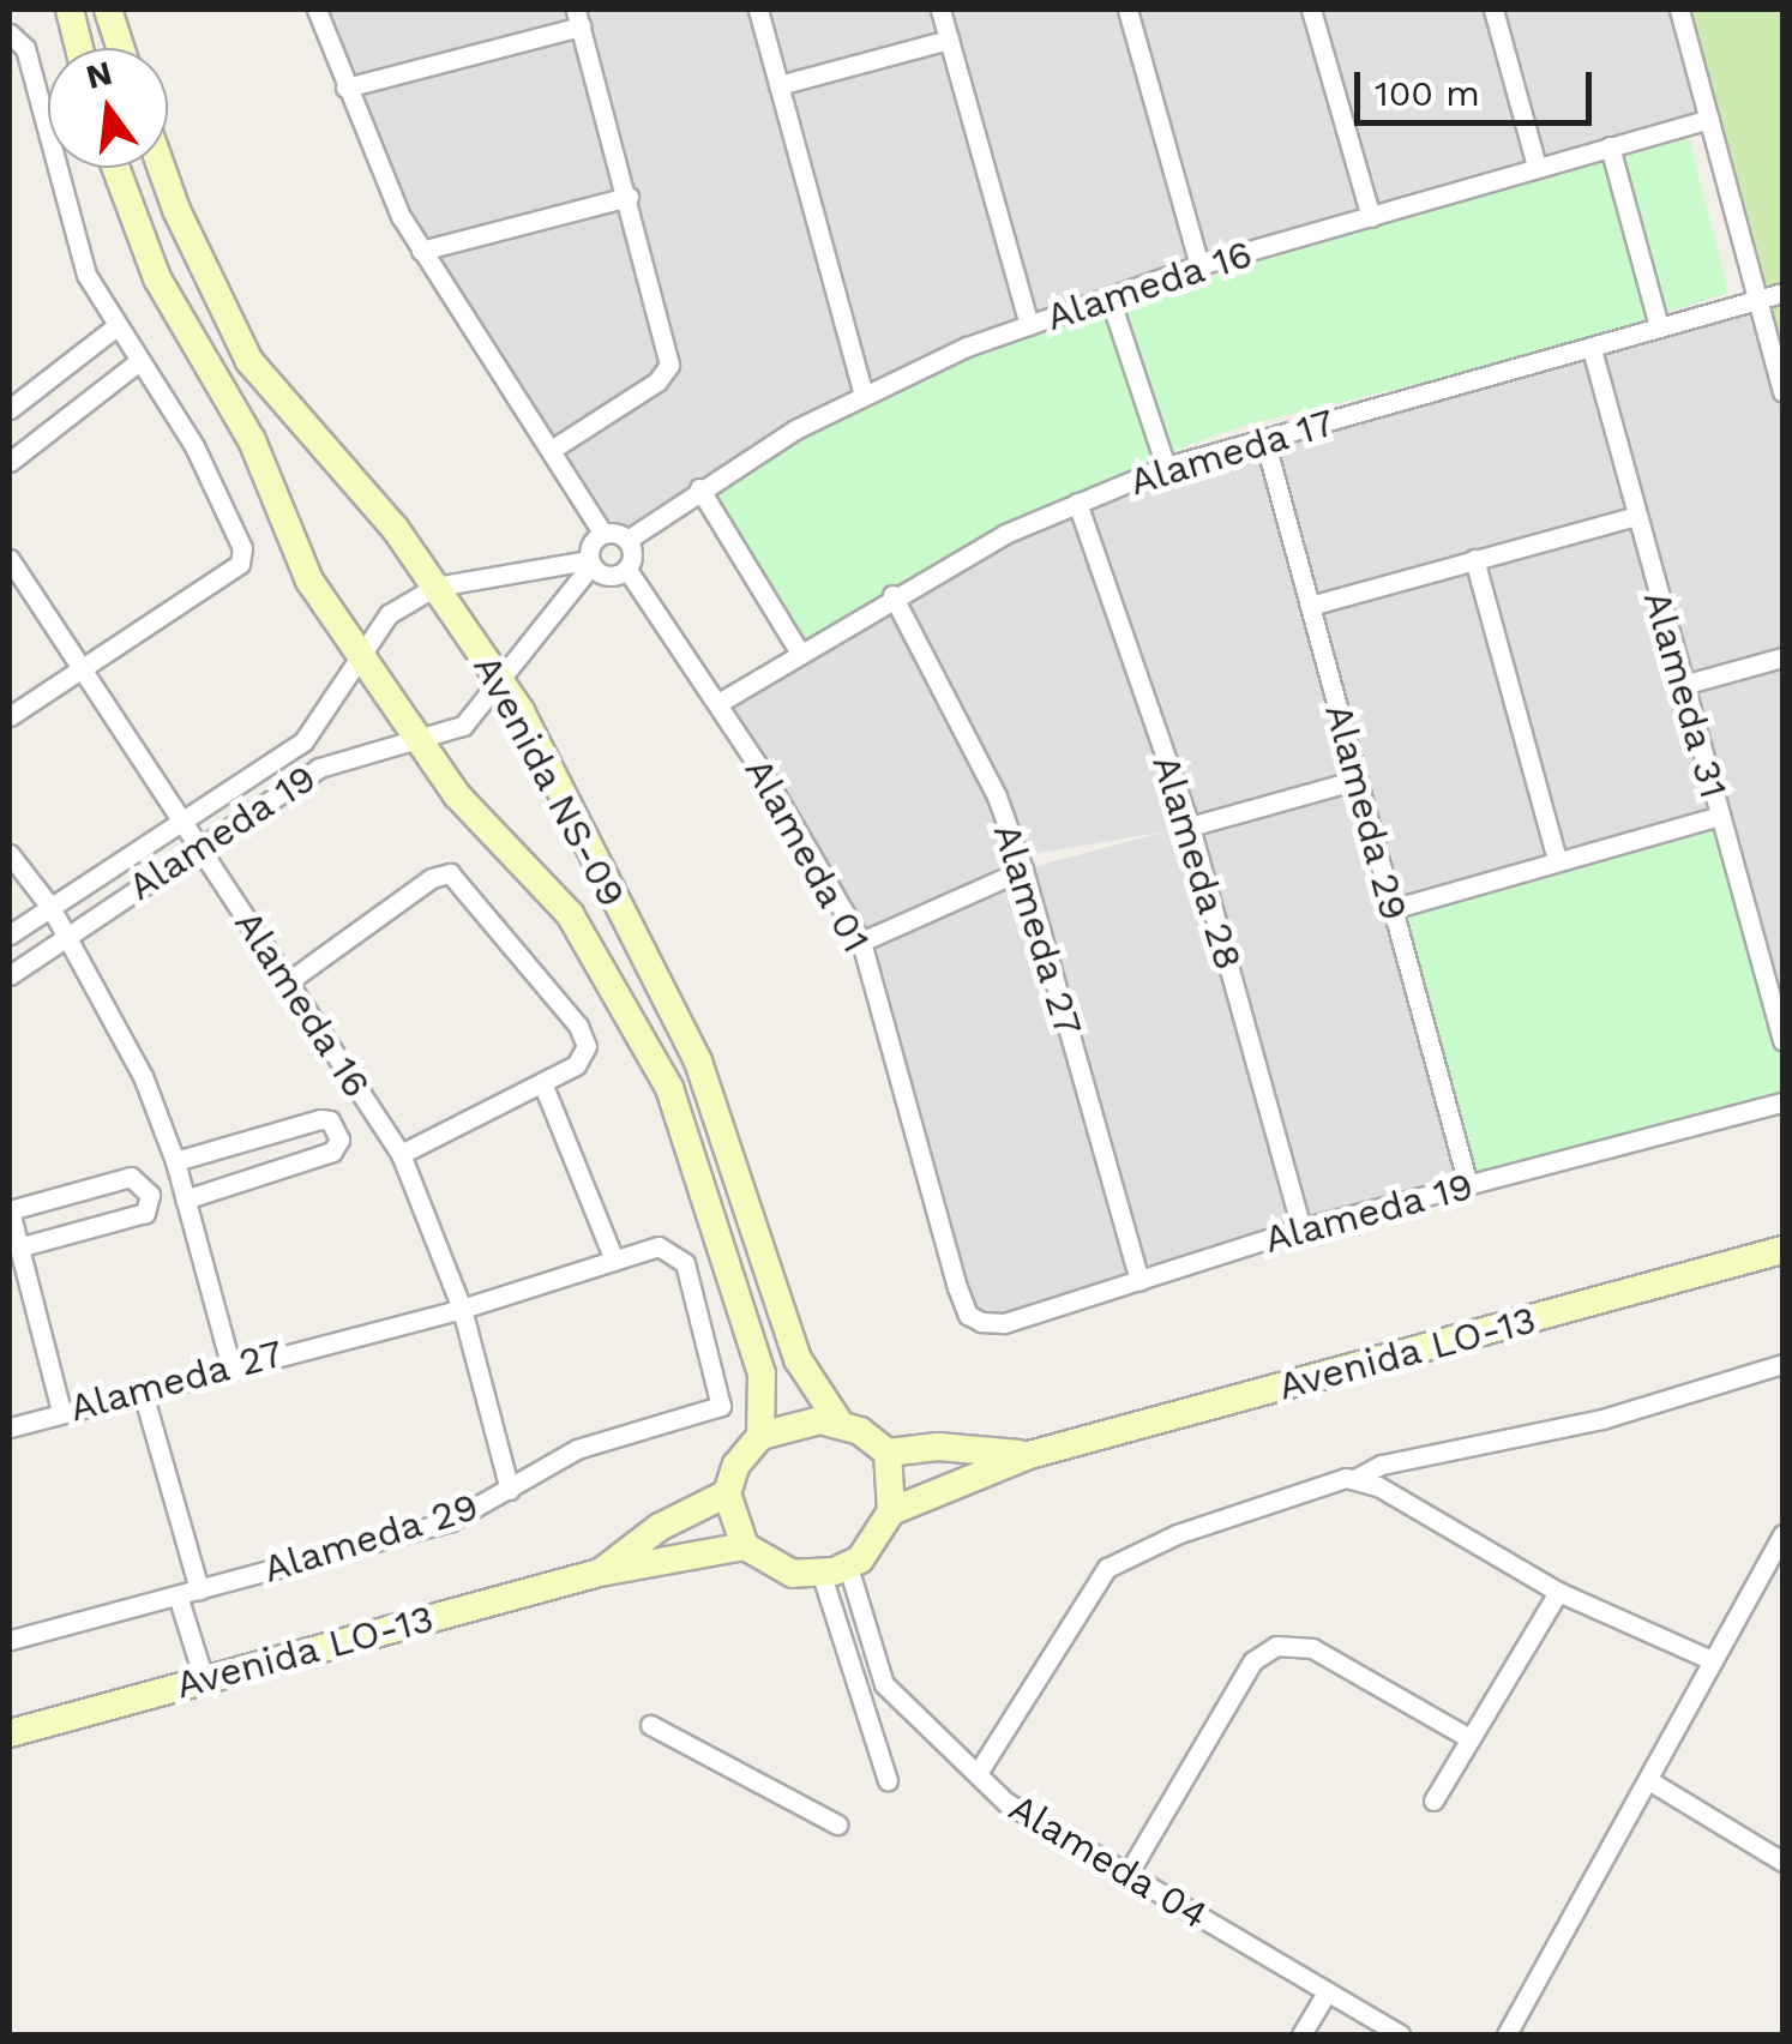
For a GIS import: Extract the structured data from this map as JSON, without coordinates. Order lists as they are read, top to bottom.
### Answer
{
  "streets": {
    "street": [
      "Alameda 16",
      "Alameda 17",
      "Alameda 31",
      "Avenida NS-09",
      "Alameda 29",
      "Alameda 19",
      "Alameda 01",
      "Alameda 28",
      "Alameda 27",
      "Avenida LO-13",
      "Alameda 04"
    ]
  },
  "crossings": [
    ["Alameda 16", "Alameda 29"],
    ["Alameda 16", "Alameda 19"],
    ["Alameda 16", "Alameda 27"],
    ["Alameda 17", "Alameda 31"],
    ["Alameda 17", "Alameda 29"],
    ["Alameda 17", "Alameda 01"],
    ["Alameda 17", "Alameda 28"],
    ["Alameda 17", "Alameda 27"],
    ["Avenida NS-09", "Alameda 19"],
    ["Avenida NS-09", "Avenida LO-13"],
    ["Alameda 29", "Alameda 19"],
    ["Alameda 29", "Alameda 27"],
    ["Alameda 19", "Alameda 01"],
    ["Alameda 19", "Alameda 28"],
    ["Alameda 19", "Alameda 27"]
  ],
  "scale_bar": "100 m",
  "north": "top"
}
